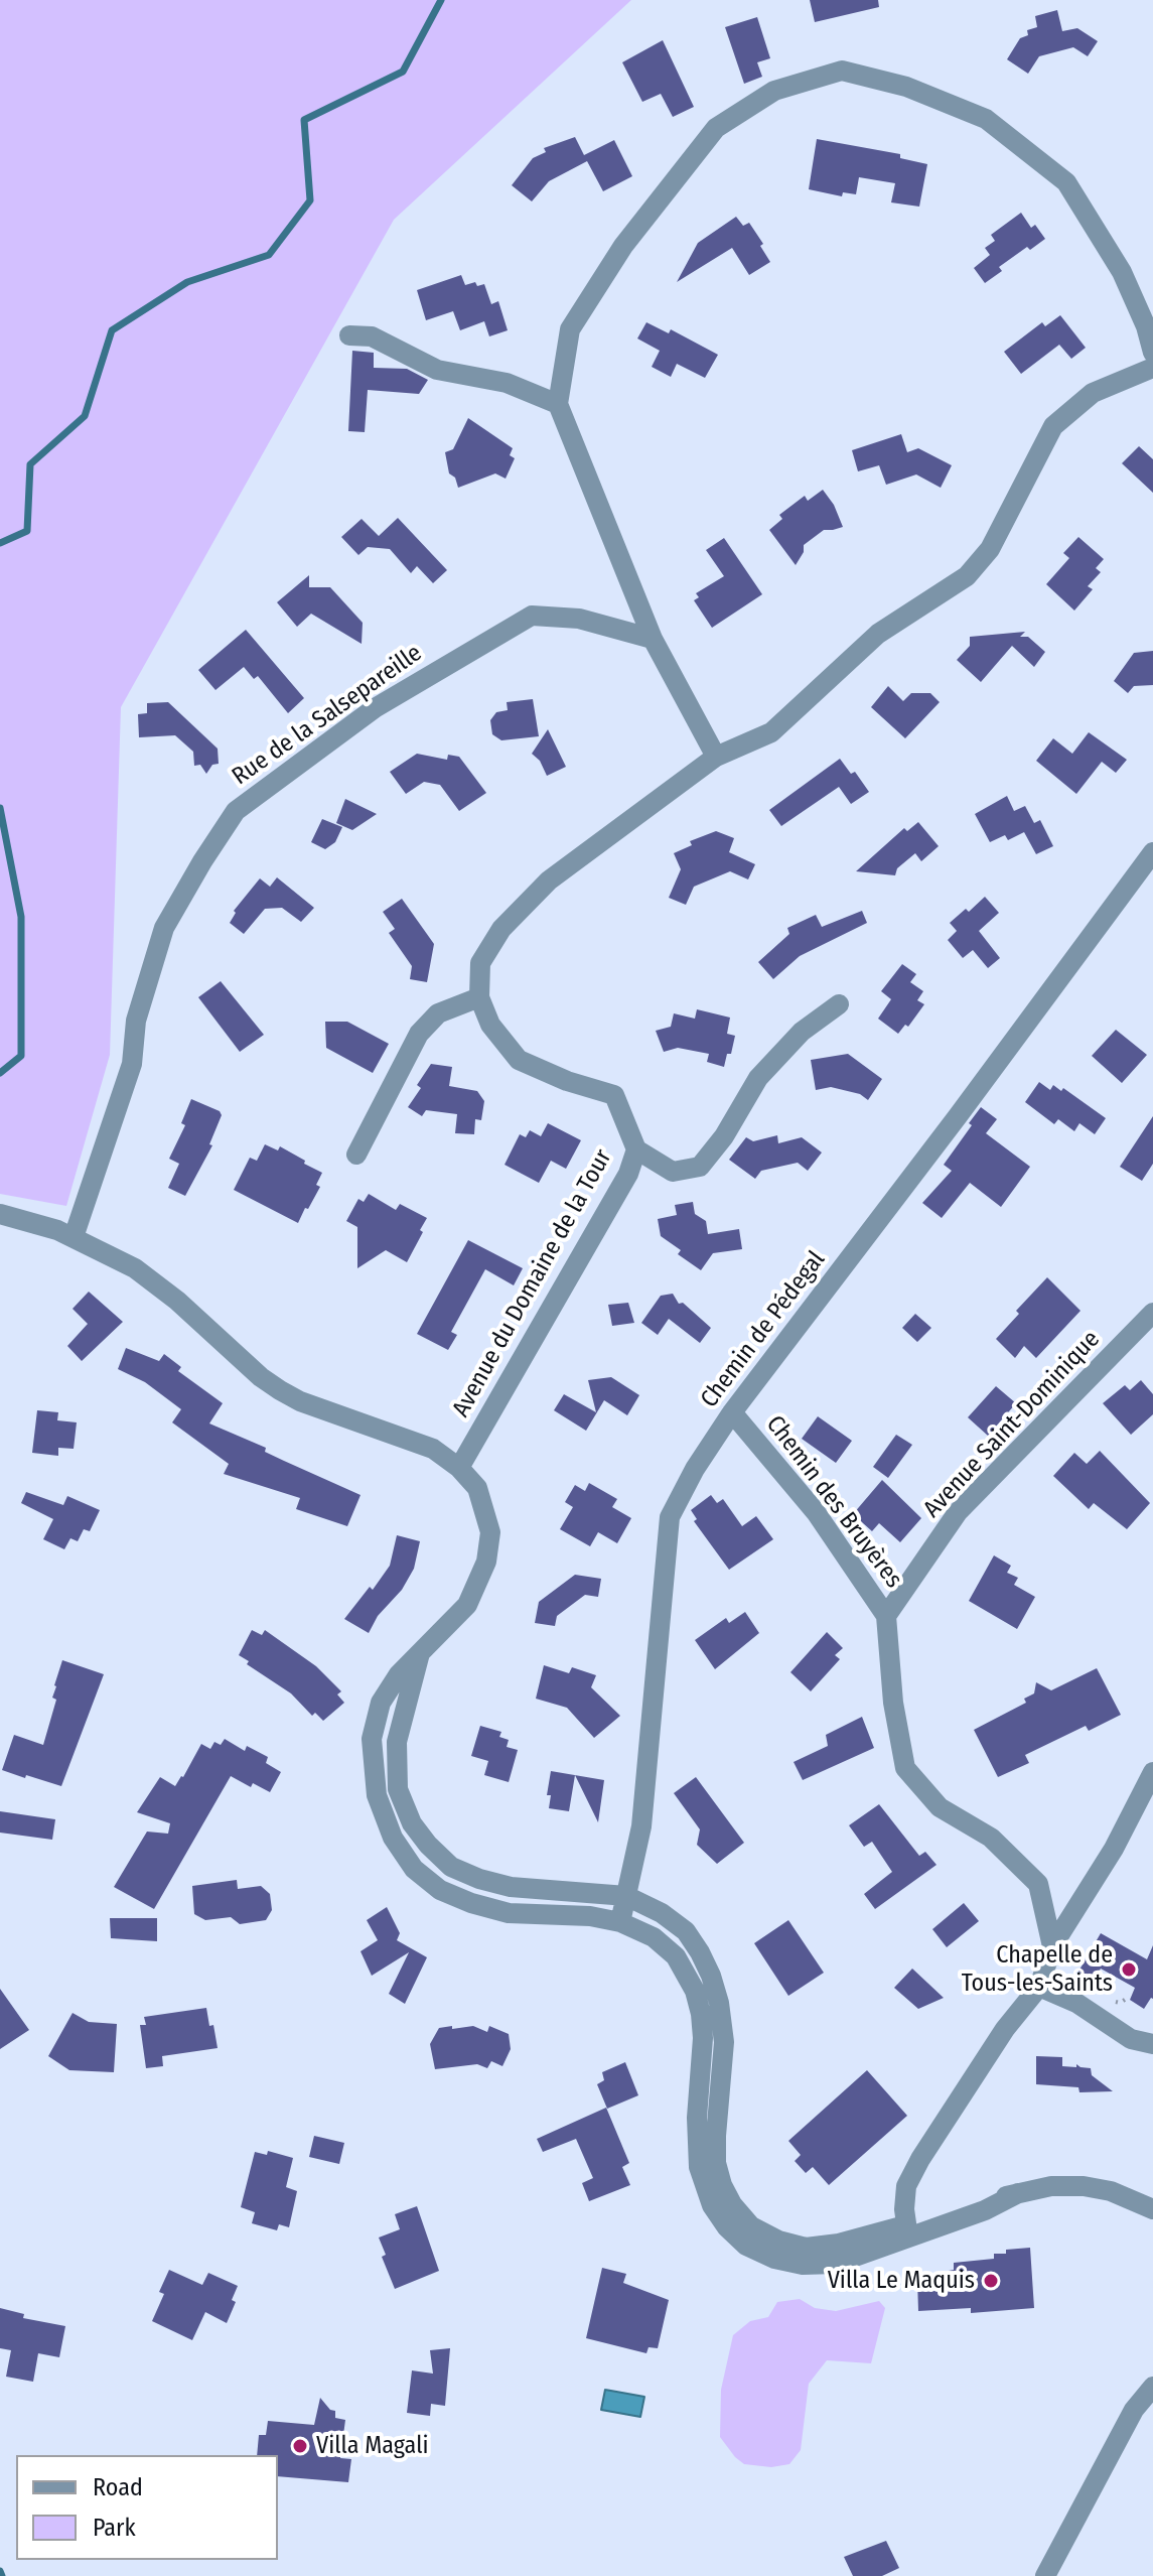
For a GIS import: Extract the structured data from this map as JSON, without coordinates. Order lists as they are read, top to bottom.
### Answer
{
  "streets": {
    "street": [
      "Rue de la Salsepareille",
      "Avenue du Domaine de la Tour",
      "Chemin de Pédegal",
      "Avenue Saint-Dominique",
      "Chemin des Bruyères"
    ]
  },
  "crossings": [
    ["Chemin de Pédegal", "Chemin des Bruyères"],
    ["Avenue Saint-Dominique", "Chemin des Bruyères"]
  ],
  "places": ["Chapelle de Tous-les-Saints", "Villa Le Maquis", "Villa Magali"],
  "legend": ["Road", "Park"]
}
